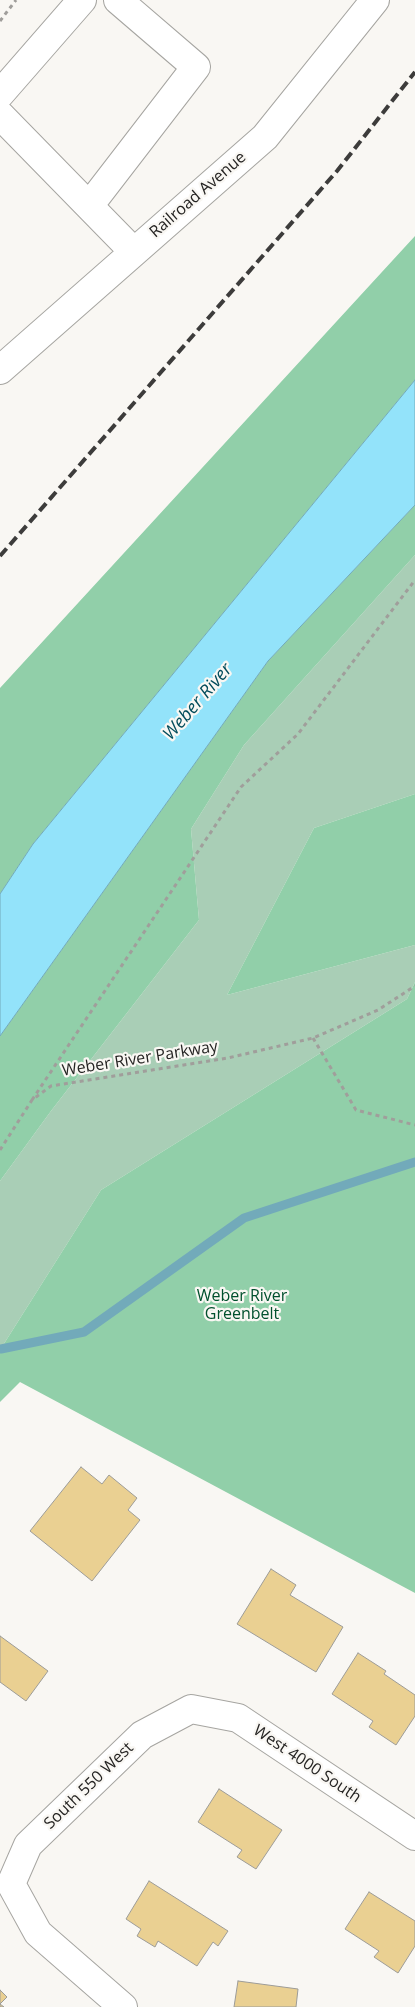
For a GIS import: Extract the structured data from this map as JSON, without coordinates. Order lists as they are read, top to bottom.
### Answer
{
  "streets": {
    "street": ["Railroad Avenue", "West 4000 South", "South 550 West"],
    "path": ["Weber River Parkway"]
  },
  "crossings": [
    ["West 4000 South", "South 550 West"]
  ],
  "water": ["Weber River"],
  "parks": ["Weber River Greenbelt"]
}
